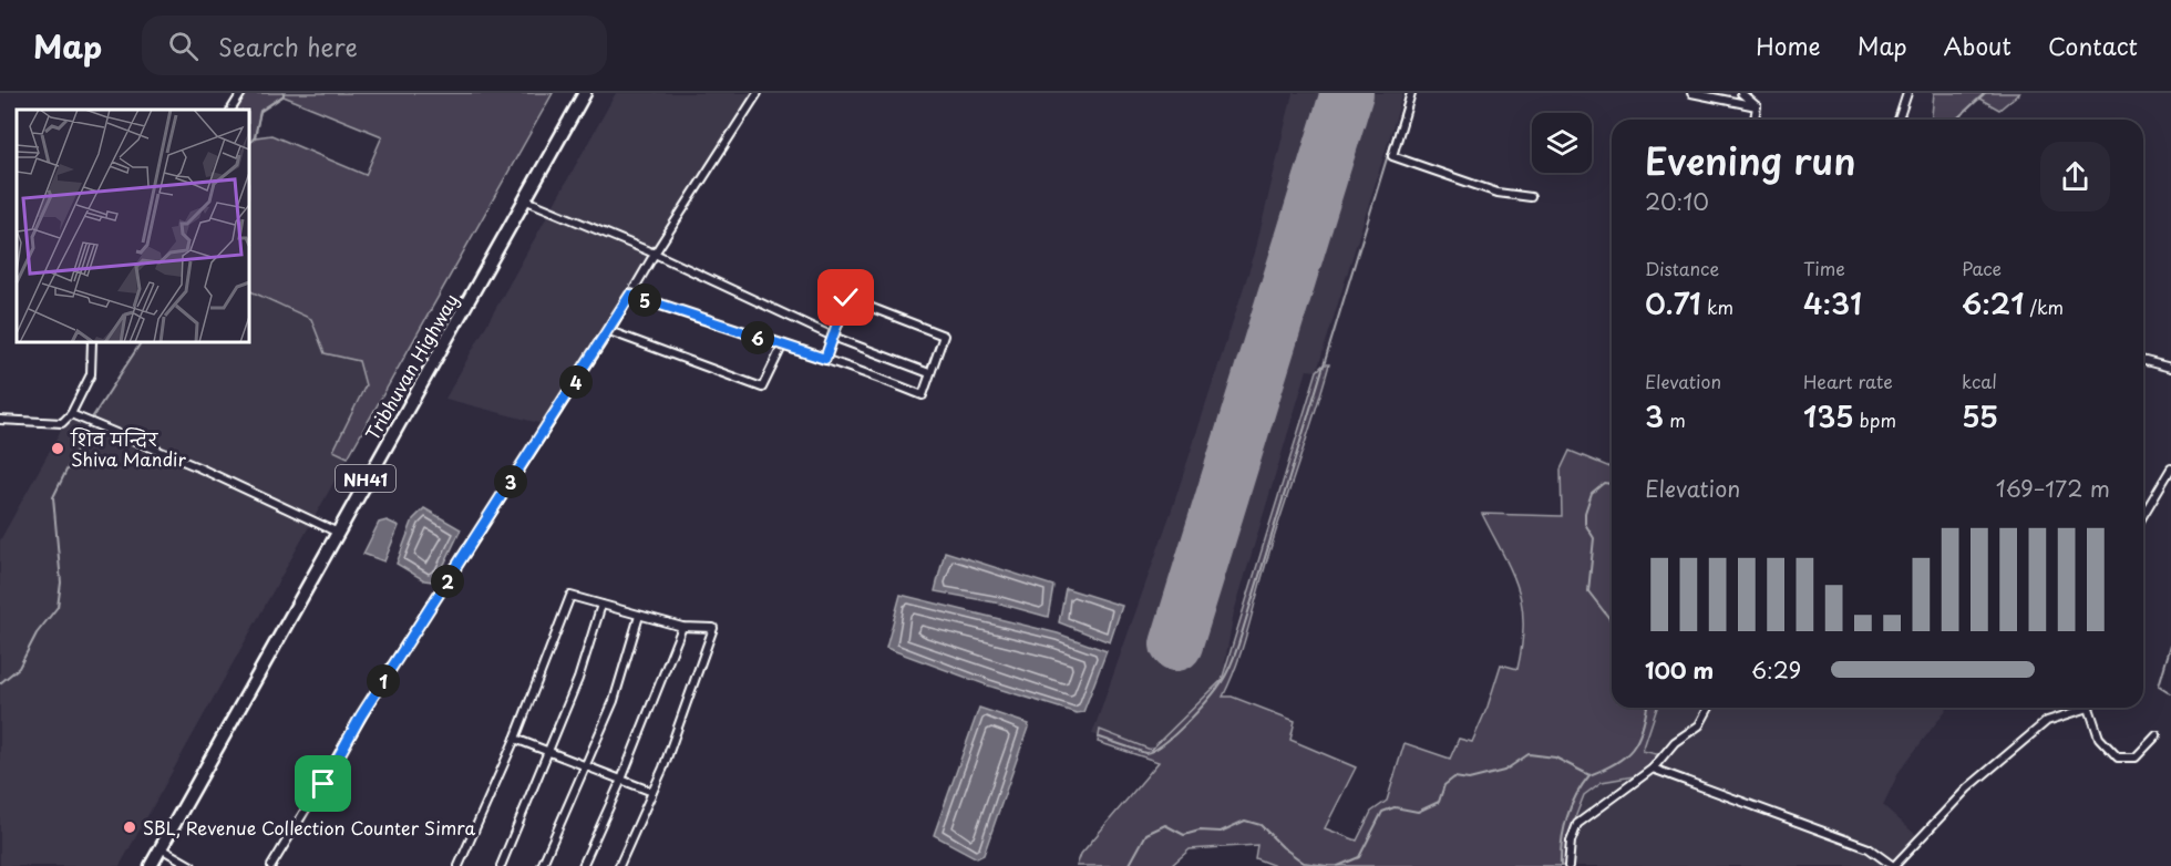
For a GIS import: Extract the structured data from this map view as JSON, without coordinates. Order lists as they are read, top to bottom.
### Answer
{
  "streets": {
    "highway": ["Tribhuvan Highway", "NH41"]
  },
  "places": ["शिव मन्दिर Shiva Mandir", "SBL, Revenue Collection Counter Simra"],
  "page": {
    "header": "Map",
    "search": "Search here",
    "nav": [
      "Home",
      "Map",
      "About",
      "Contact"
    ],
    "heading": ["Evening run", "20:10"],
    "stats": [
      ["Distance", "0.71 km"],
      ["Time", "4:31"],
      ["Pace", "6:21 /km"],
      ["Elevation", "3 m"],
      ["Heart rate", "135 bpm"],
      ["kcal", "55"]
    ],
    "pins": [
      "5",
      "6",
      "4",
      "3",
      "2",
      "1"
    ],
    "chart": ["Elevation", "169–172 m"],
    "list": [
      {
        "name": "100 m",
        "note": "6:29"
      }
    ]
  }
}
